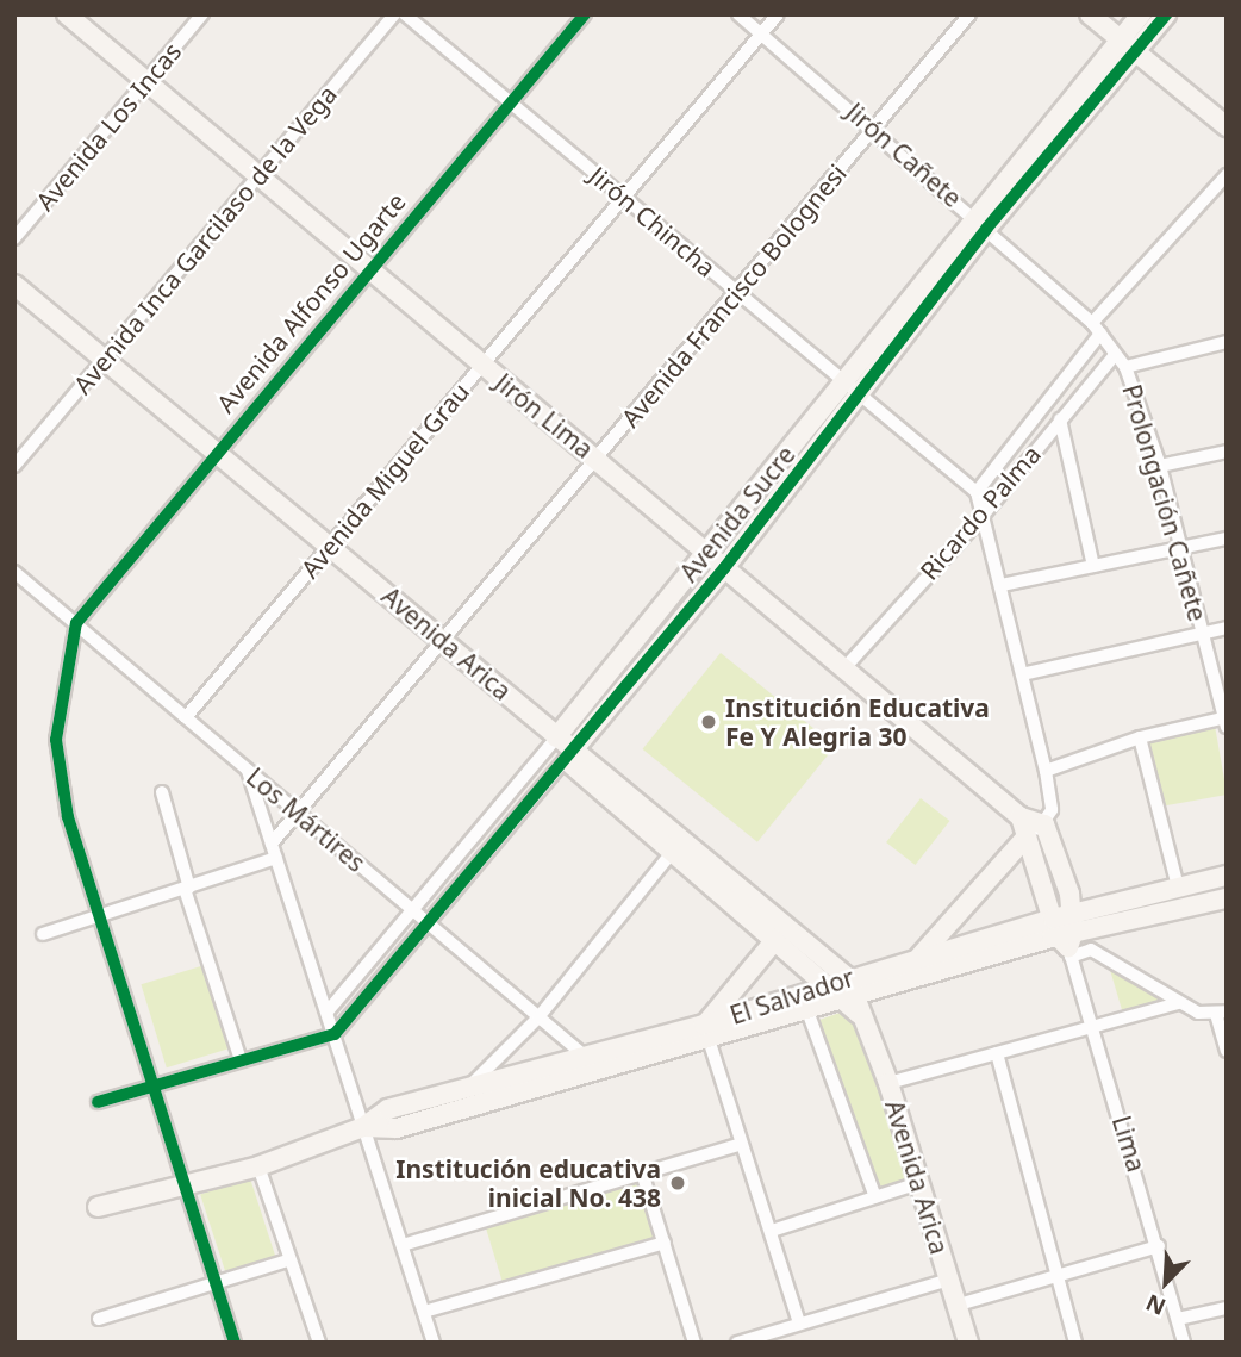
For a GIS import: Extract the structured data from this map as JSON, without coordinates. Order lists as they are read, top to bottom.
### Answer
{
  "streets": {
    "street": [
      "Avenida Los Incas",
      "Jirón Cañete",
      "Jirón Chincha",
      "Avenida Inca Garcilaso de la Vega",
      "Avenida Francisco Bolognesi",
      "Avenida Alfonso Ugarte",
      "Jirón Lima",
      "Avenida Miguel Grau",
      "Prolongación Cañete",
      "Ricardo Palma",
      "Avenida Sucre",
      "Avenida Arica",
      "Los Mártires",
      "El Salvador",
      "Lima"
    ]
  },
  "crossings": [
    ["Avenida Los Incas", "Jirón Lima"],
    ["Jirón Cañete", "Avenida Francisco Bolognesi"],
    ["Jirón Cañete", "Avenida Miguel Grau"],
    ["Jirón Cañete", "Prolongación Cañete"],
    ["Jirón Cañete", "Ricardo Palma"],
    ["Jirón Cañete", "Avenida Sucre"],
    ["Jirón Chincha", "Avenida Francisco Bolognesi"],
    ["Jirón Chincha", "Avenida Alfonso Ugarte"],
    ["Jirón Chincha", "Avenida Miguel Grau"],
    ["Jirón Chincha", "Ricardo Palma"],
    ["Jirón Chincha", "Avenida Sucre"],
    ["Avenida Inca Garcilaso de la Vega", "Jirón Lima"],
    ["Avenida Inca Garcilaso de la Vega", "Avenida Arica"],
    ["Avenida Francisco Bolognesi", "Jirón Lima"],
    ["Avenida Francisco Bolognesi", "Avenida Arica"],
    ["Avenida Francisco Bolognesi", "Los Mártires"],
    ["Avenida Alfonso Ugarte", "Jirón Lima"],
    ["Avenida Alfonso Ugarte", "Avenida Arica"],
    ["Avenida Alfonso Ugarte", "Los Mártires"],
    ["Jirón Lima", "Avenida Miguel Grau"],
    ["Jirón Lima", "Ricardo Palma"],
    ["Jirón Lima", "Avenida Sucre"],
    ["Avenida Miguel Grau", "Avenida Arica"],
    ["Avenida Miguel Grau", "Los Mártires"],
    ["Prolongación Cañete", "Ricardo Palma"],
    ["Avenida Sucre", "Avenida Arica"],
    ["Avenida Sucre", "Los Mártires"],
    ["Avenida Arica", "El Salvador"],
    ["Los Mártires", "El Salvador"],
    ["El Salvador", "Lima"]
  ],
  "places": ["Institución Educativa Fe Y Alegria 30", "Institución educativa inicial No. 438"],
  "north": "bottom left"
}
